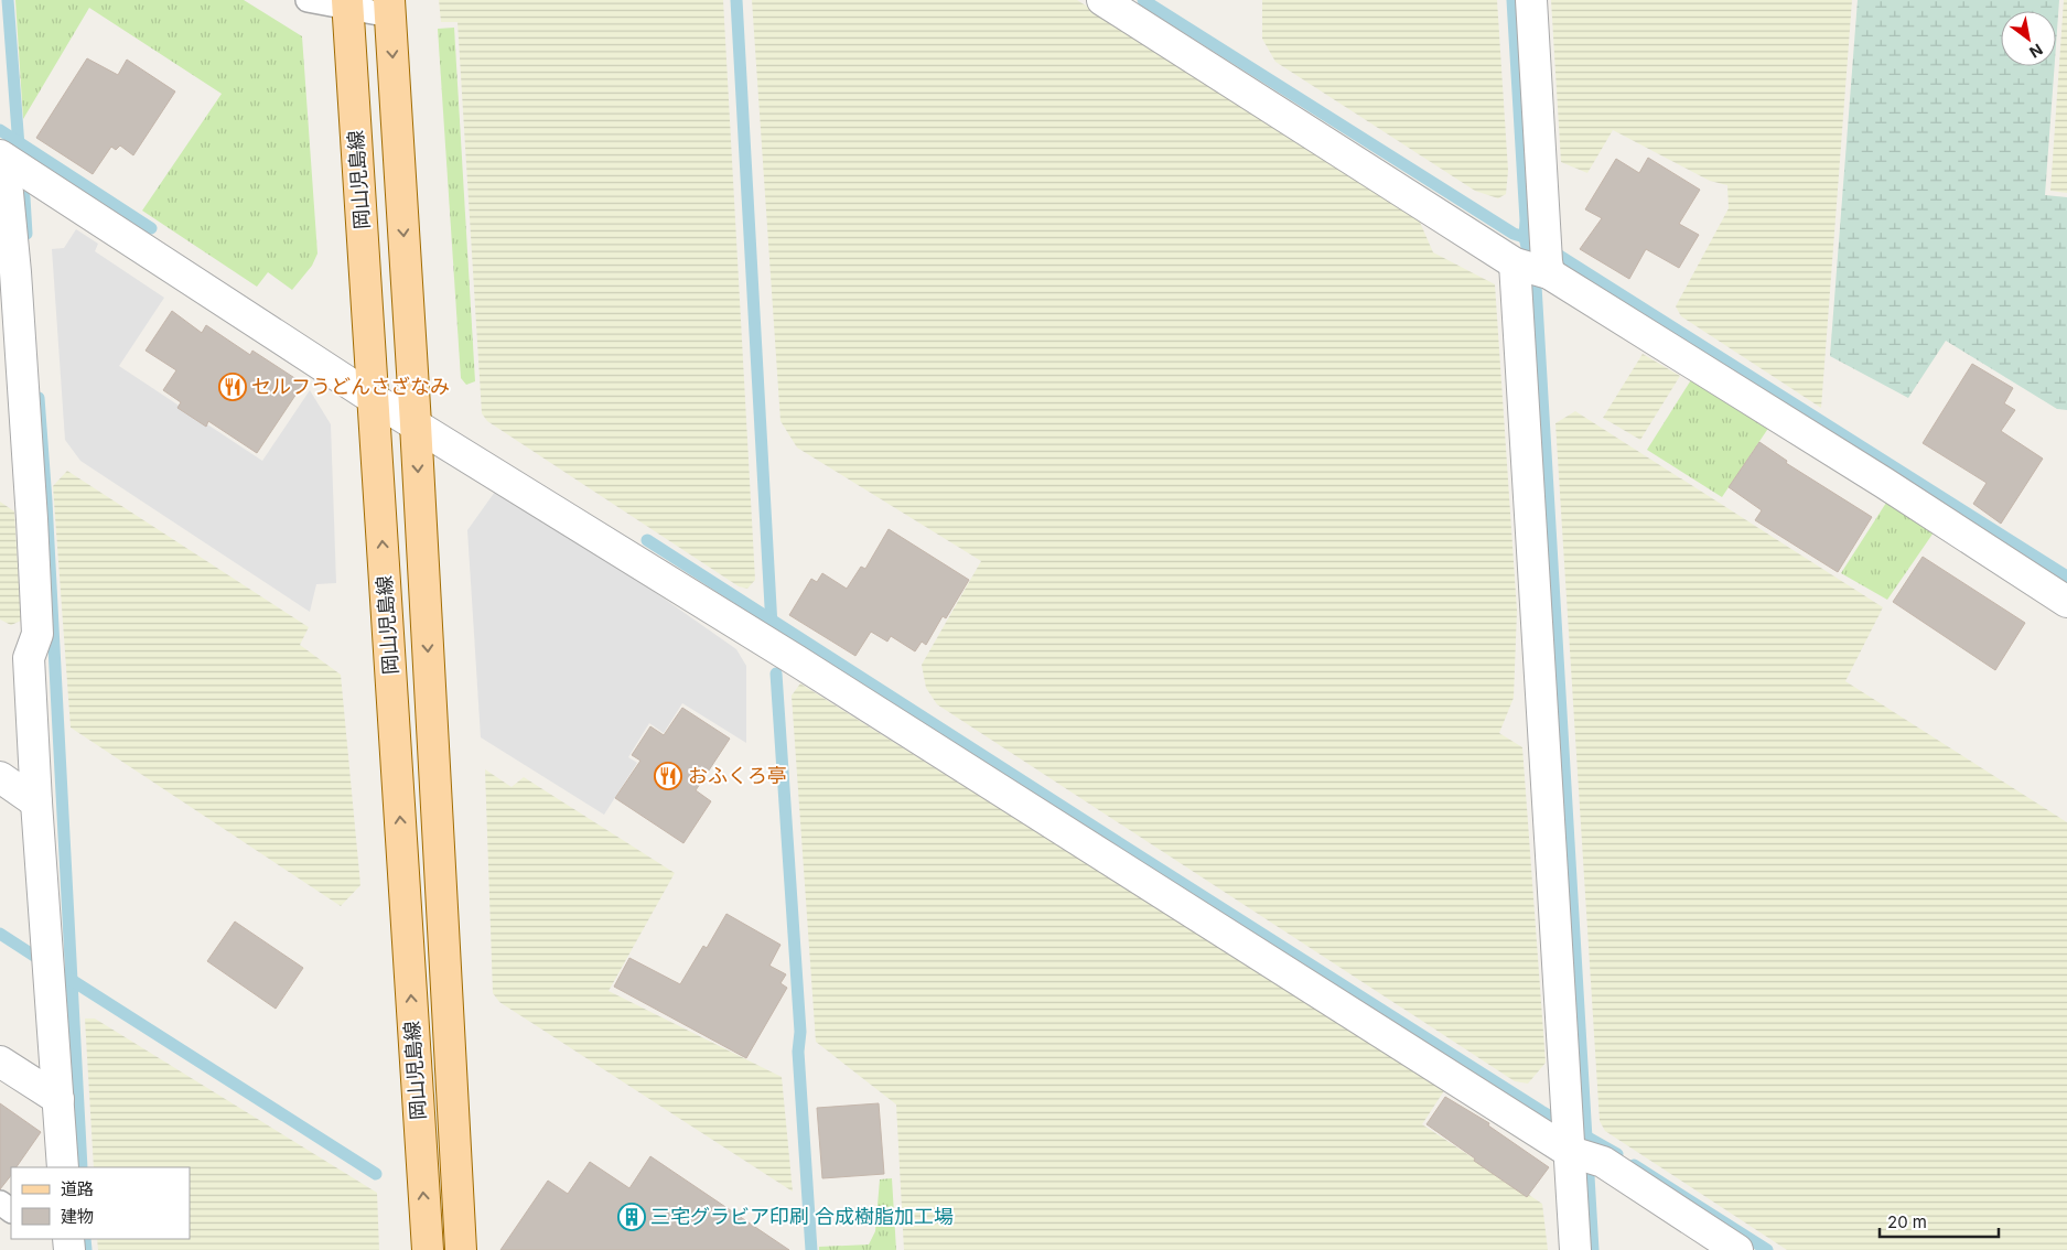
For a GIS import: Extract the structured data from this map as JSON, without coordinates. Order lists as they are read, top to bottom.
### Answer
{
  "streets": {
    "main road": ["岡山児島線"]
  },
  "places": {
    "restaurant": ["セルフうどんさざなみ", "おふくろ亭"],
    "building": ["三宅グラビア印刷 合成樹脂加工場"]
  },
  "legend": ["道路", "建物"],
  "scale_bar": "20 m",
  "north": "bottom right"
}
